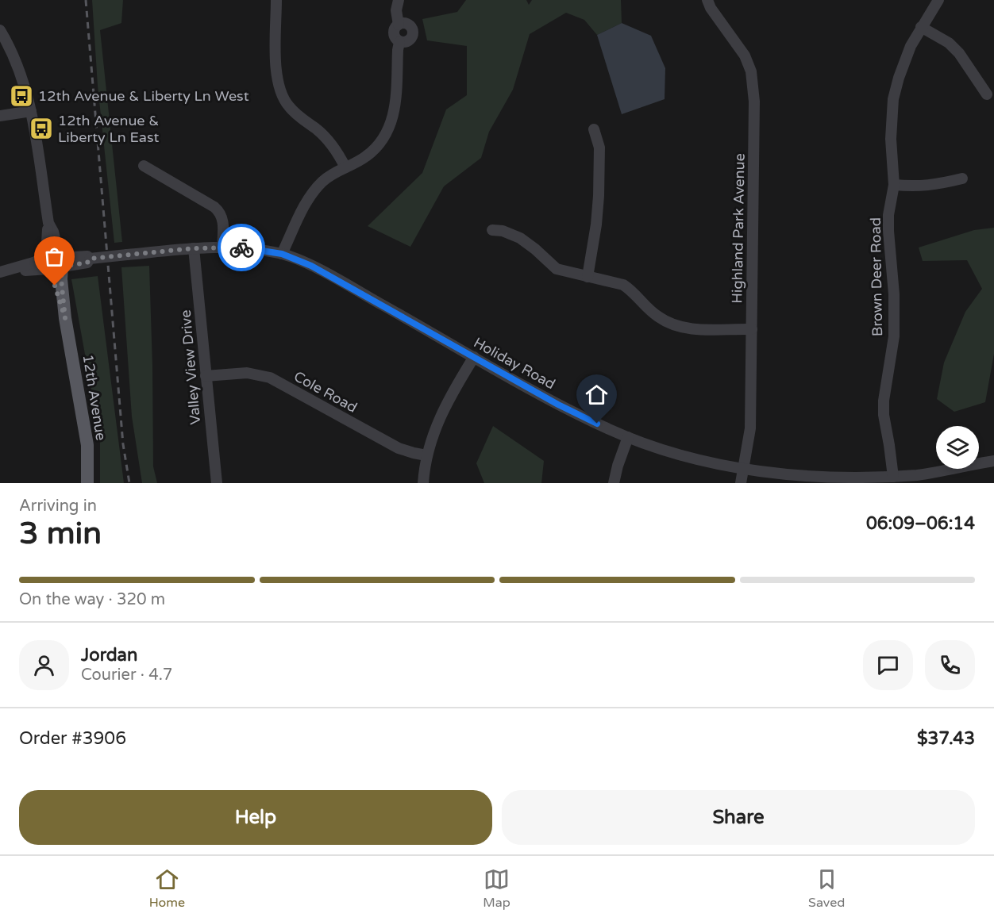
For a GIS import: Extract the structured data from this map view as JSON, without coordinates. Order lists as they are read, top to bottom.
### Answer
{
  "streets": {
    "main road": ["12th Avenue"],
    "street": [
      "Highland Park Avenue",
      "Brown Deer Road",
      "Holiday Road",
      "Valley View Drive",
      "Cole Road"
    ]
  },
  "crossings": [
    ["Highland Park Avenue", "Holiday Road"],
    ["Brown Deer Road", "Holiday Road"],
    ["Holiday Road", "Valley View Drive"],
    ["Holiday Road", "12th Avenue"],
    ["Valley View Drive", "Cole Road"]
  ],
  "places": {
    "bus stop": ["12th Avenue & Liberty Ln West", "12th Avenue & Liberty Ln East"]
  },
  "page": {
    "heading": ["3 min", "Arriving in", "06:09–06:14"],
    "panel": [
      "Jordan",
      "Courier · 4.7",
      "Order #3906",
      "$37.43"
    ],
    "bar": "On the way · 320 m",
    "buttons": ["Help", "Share"],
    "tabs": ["Home", "Map", "Saved"]
  }
}
